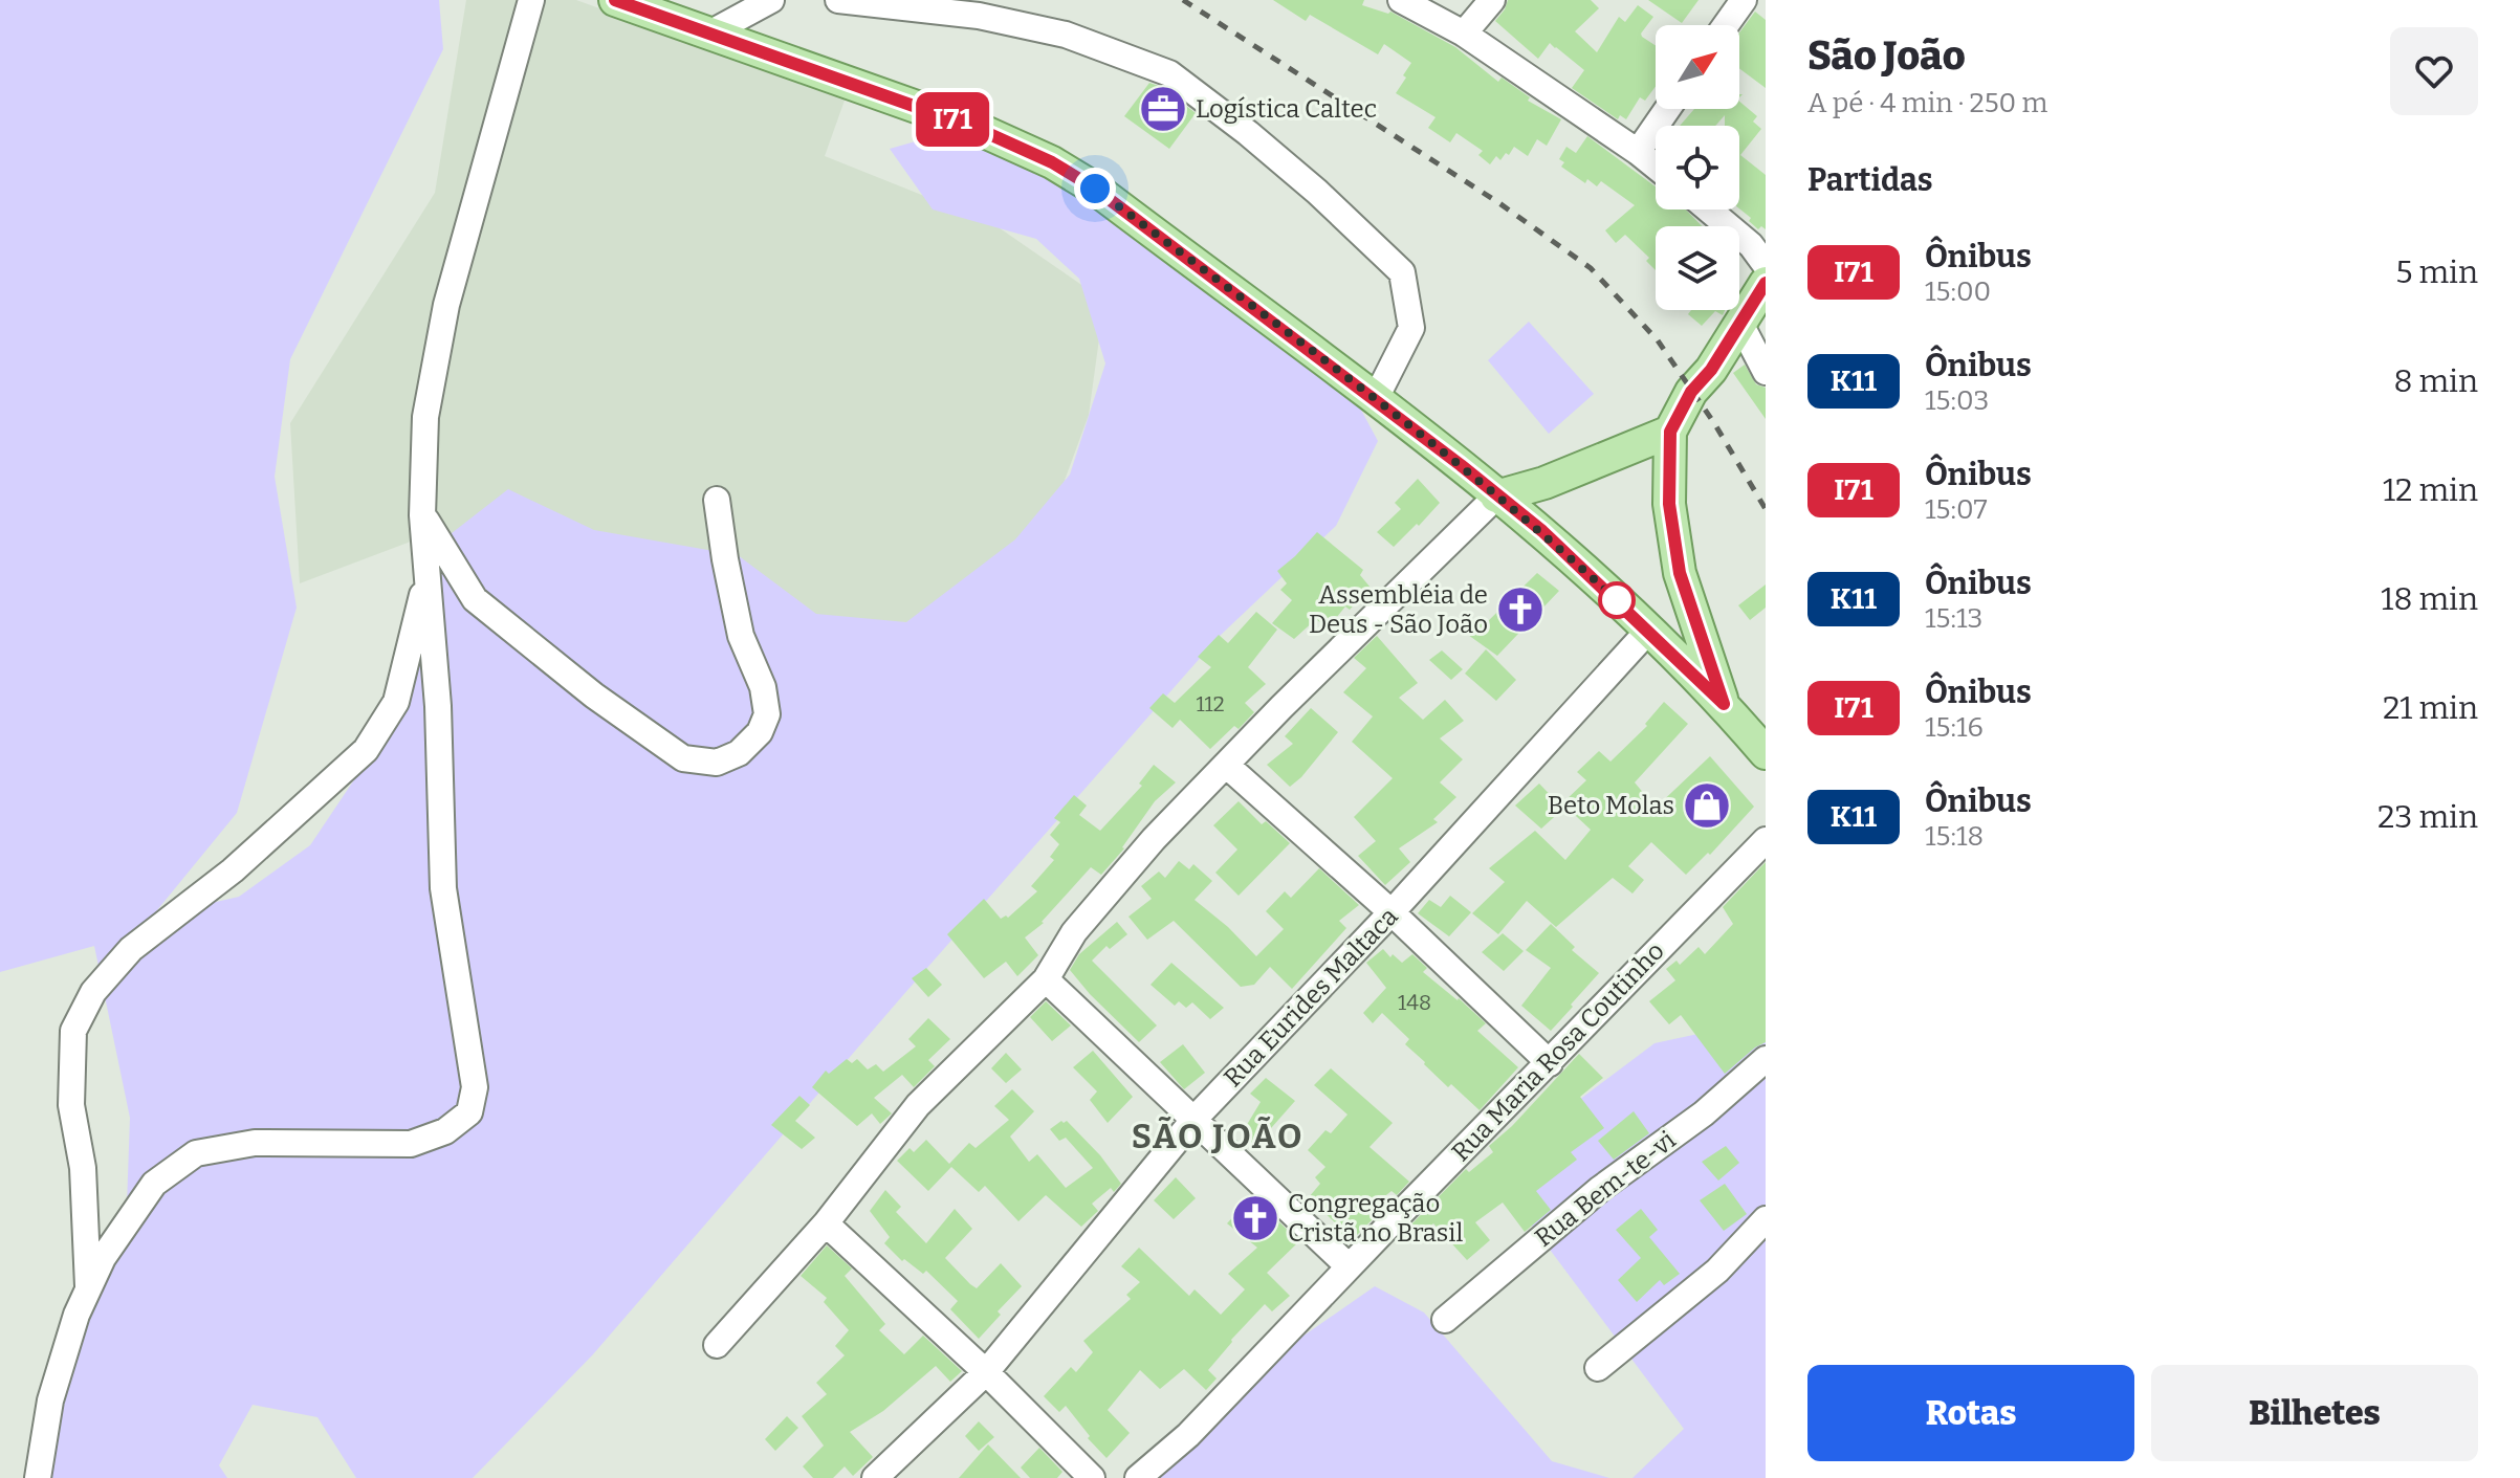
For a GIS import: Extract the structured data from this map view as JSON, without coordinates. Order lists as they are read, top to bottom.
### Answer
{
  "streets": {
    "street": ["Rua Eurides Maltaca", "Rua Maria Rosa Coutinho", "Rua Bem-te-vi"]
  },
  "districts": ["SÃO JOÃO"],
  "places": {
    "office": ["Logística Caltec"],
    "church": ["Assembléia de Deus - São João", "Congregação Cristã no Brasil"],
    "shop": ["Beto Molas"]
  },
  "lines": ["bus line I71"],
  "house_numbers": ["112", "148"],
  "north": "top right",
  "page": {
    "on_map": "I71",
    "heading": [
      ["São João", "A pé · 4 min · 250 m"],
      "Partidas"
    ],
    "list": [
      {
        "mark": "I71",
        "name": "Ônibus",
        "note": "15:00",
        "value": "5 min"
      },
      {
        "mark": "K11",
        "name": "Ônibus",
        "note": "15:03",
        "value": "8 min"
      },
      {
        "mark": "I71",
        "name": "Ônibus",
        "note": "15:07",
        "value": "12 min"
      },
      {
        "mark": "K11",
        "name": "Ônibus",
        "note": "15:13",
        "value": "18 min"
      },
      {
        "mark": "I71",
        "name": "Ônibus",
        "note": "15:16",
        "value": "21 min"
      },
      {
        "mark": "K11",
        "name": "Ônibus",
        "note": "15:18",
        "value": "23 min"
      }
    ],
    "buttons": ["Rotas", "Bilhetes"]
  }
}
